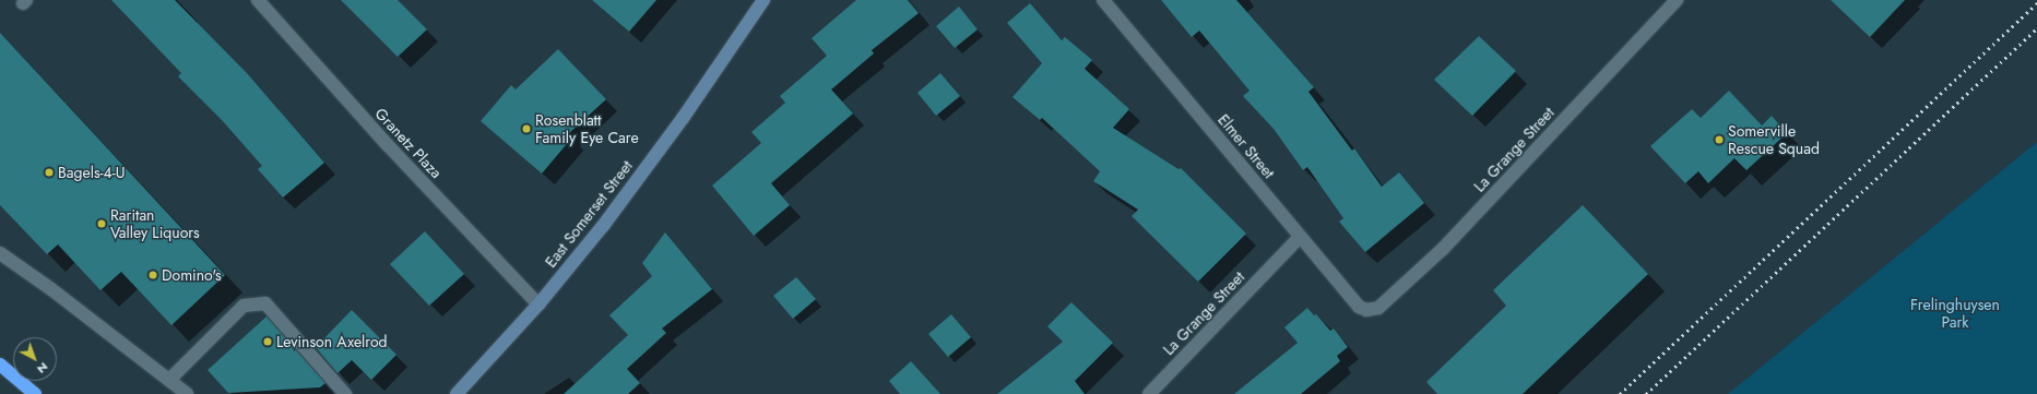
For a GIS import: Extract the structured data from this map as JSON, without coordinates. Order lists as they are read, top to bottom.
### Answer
{
  "streets": {
    "street": [
      "Granetz Plaza",
      "Elmer Street",
      "La Grange Street",
      "East Somerset Street"
    ]
  },
  "crossings": [
    ["Granetz Plaza", "East Somerset Street"],
    ["Elmer Street", "La Grange Street"]
  ],
  "parks": ["Frelinghuysen Park"],
  "places": [
    "Rosenblatt Family Eye Care",
    "Somerville Rescue Squad",
    "Bagels-4-U",
    "Raritan Valley Liquors",
    "Domino's",
    "Levinson Axelrod"
  ],
  "north": "bottom right"
}
